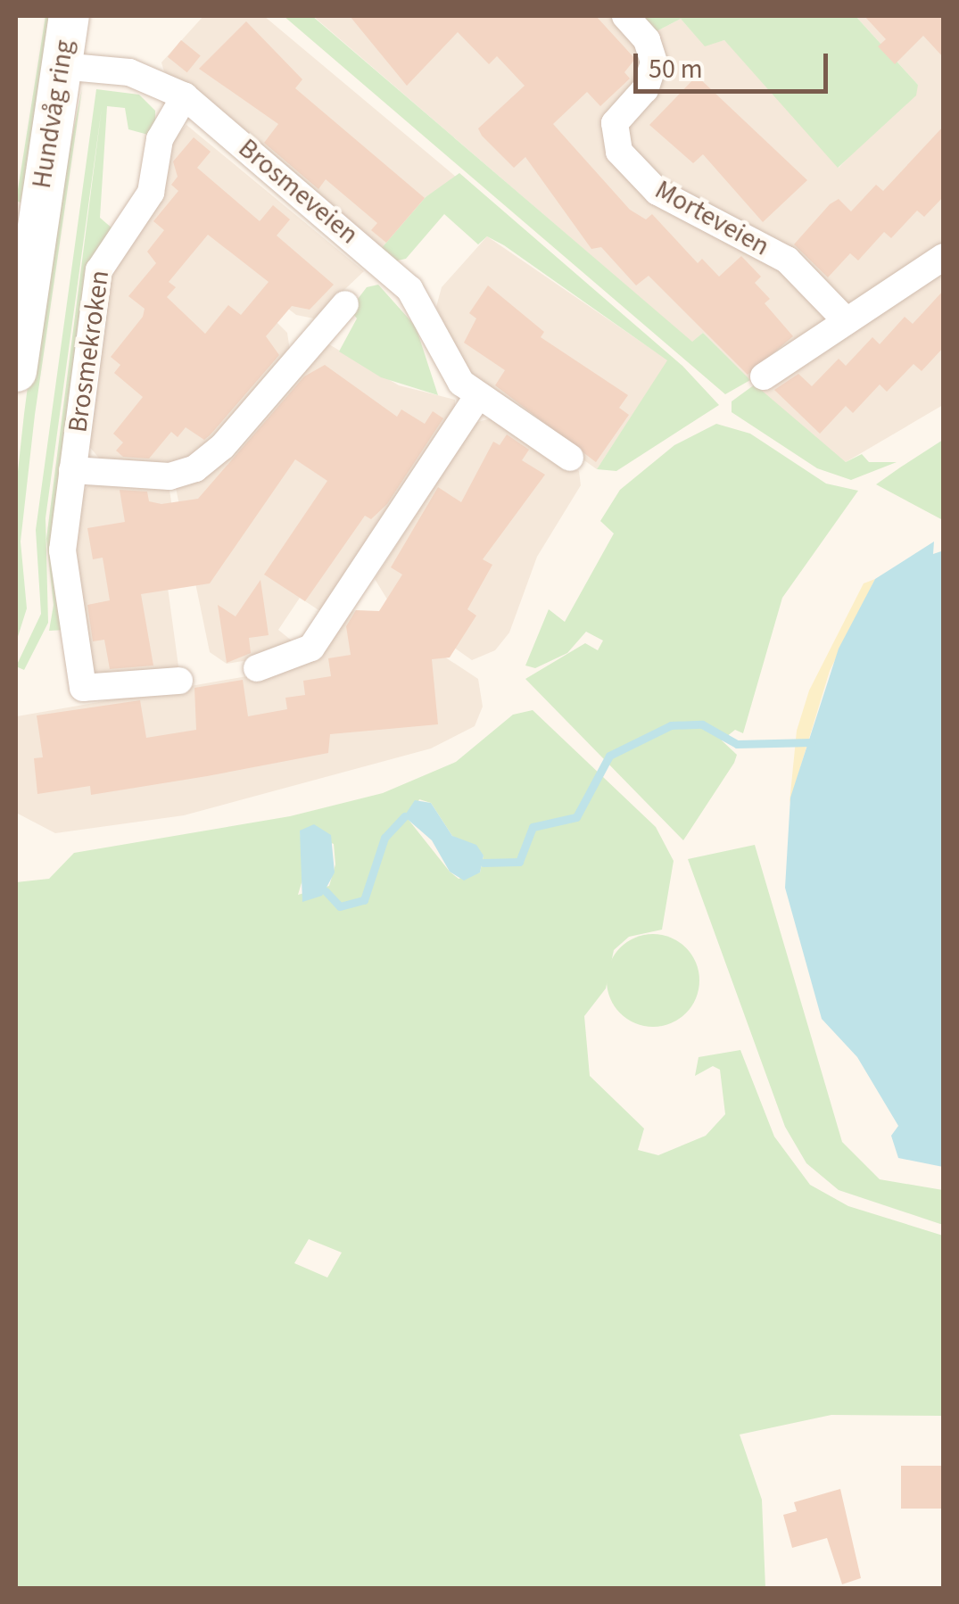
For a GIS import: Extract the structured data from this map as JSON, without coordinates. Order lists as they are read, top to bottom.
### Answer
{
  "streets": {
    "main road": ["Hundvåg ring"],
    "street": ["Brosmeveien", "Morteveien", "Brosmekroken"]
  },
  "crossings": [
    ["Hundvåg ring", "Brosmeveien"],
    ["Brosmeveien", "Brosmekroken"]
  ],
  "scale_bar": "50 m"
}
